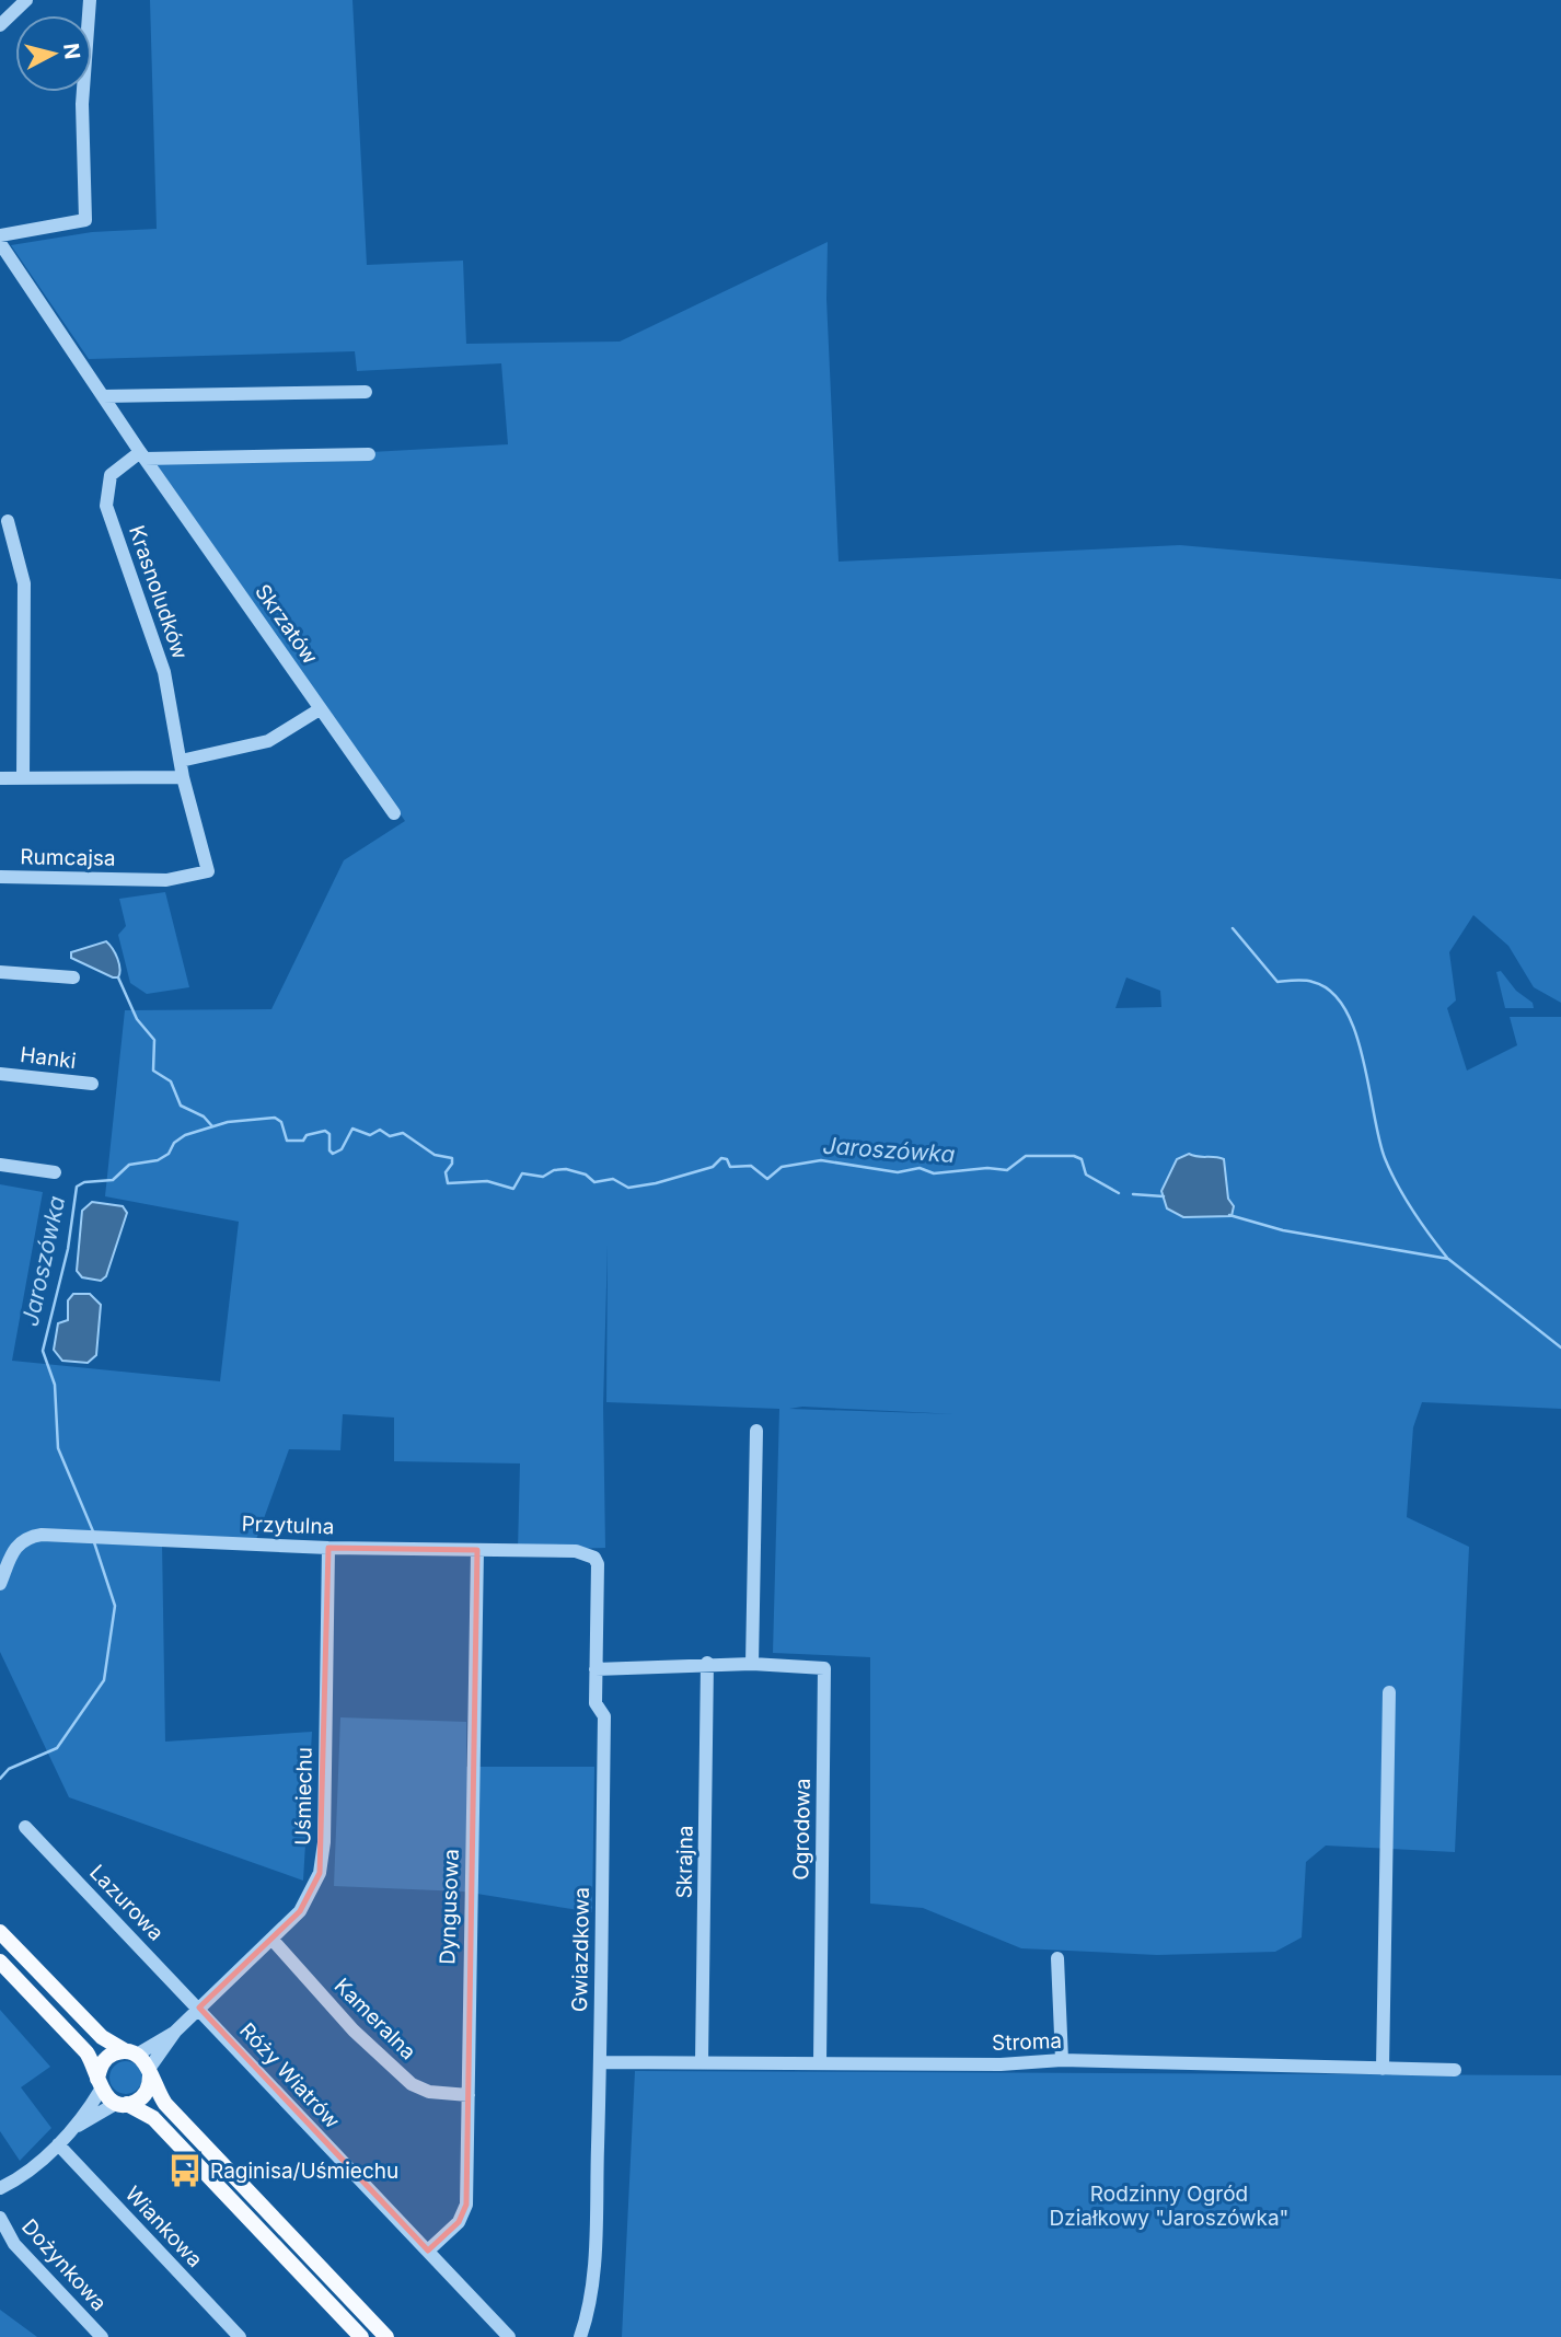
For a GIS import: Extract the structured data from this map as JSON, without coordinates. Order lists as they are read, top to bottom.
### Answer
{
  "streets": {
    "street": [
      "Krasnoludków",
      "Skrzatów",
      "Rumcajsa",
      "Hanki",
      "Przytulna",
      "Uśmiechu",
      "Ogrodowa",
      "Skrajna",
      "Lazurowa",
      "Dyngusowa",
      "Gwiazdkowa",
      "Kameralna",
      "Stroma",
      "Róży Wiatrów",
      "Wiankowa",
      "Dożynkowa"
    ]
  },
  "crossings": [
    ["Krasnoludków", "Skrzatów"],
    ["Krasnoludków", "Rumcajsa"],
    ["Przytulna", "Uśmiechu"],
    ["Przytulna", "Dyngusowa"],
    ["Przytulna", "Gwiazdkowa"],
    ["Uśmiechu", "Lazurowa"],
    ["Uśmiechu", "Kameralna"],
    ["Uśmiechu", "Róży Wiatrów"],
    ["Ogrodowa", "Skrajna"],
    ["Ogrodowa", "Gwiazdkowa"],
    ["Ogrodowa", "Stroma"],
    ["Skrajna", "Stroma"],
    ["Lazurowa", "Róży Wiatrów"],
    ["Dyngusowa", "Kameralna"],
    ["Dyngusowa", "Róży Wiatrów"],
    ["Gwiazdkowa", "Stroma"]
  ],
  "water": ["Jaroszówka"],
  "parks": ["Rodzinny Ogród Działkowy \"Jaroszówka\""],
  "places": {
    "bus stop": ["Raginisa/Uśmiechu"]
  },
  "north": "right"
}
